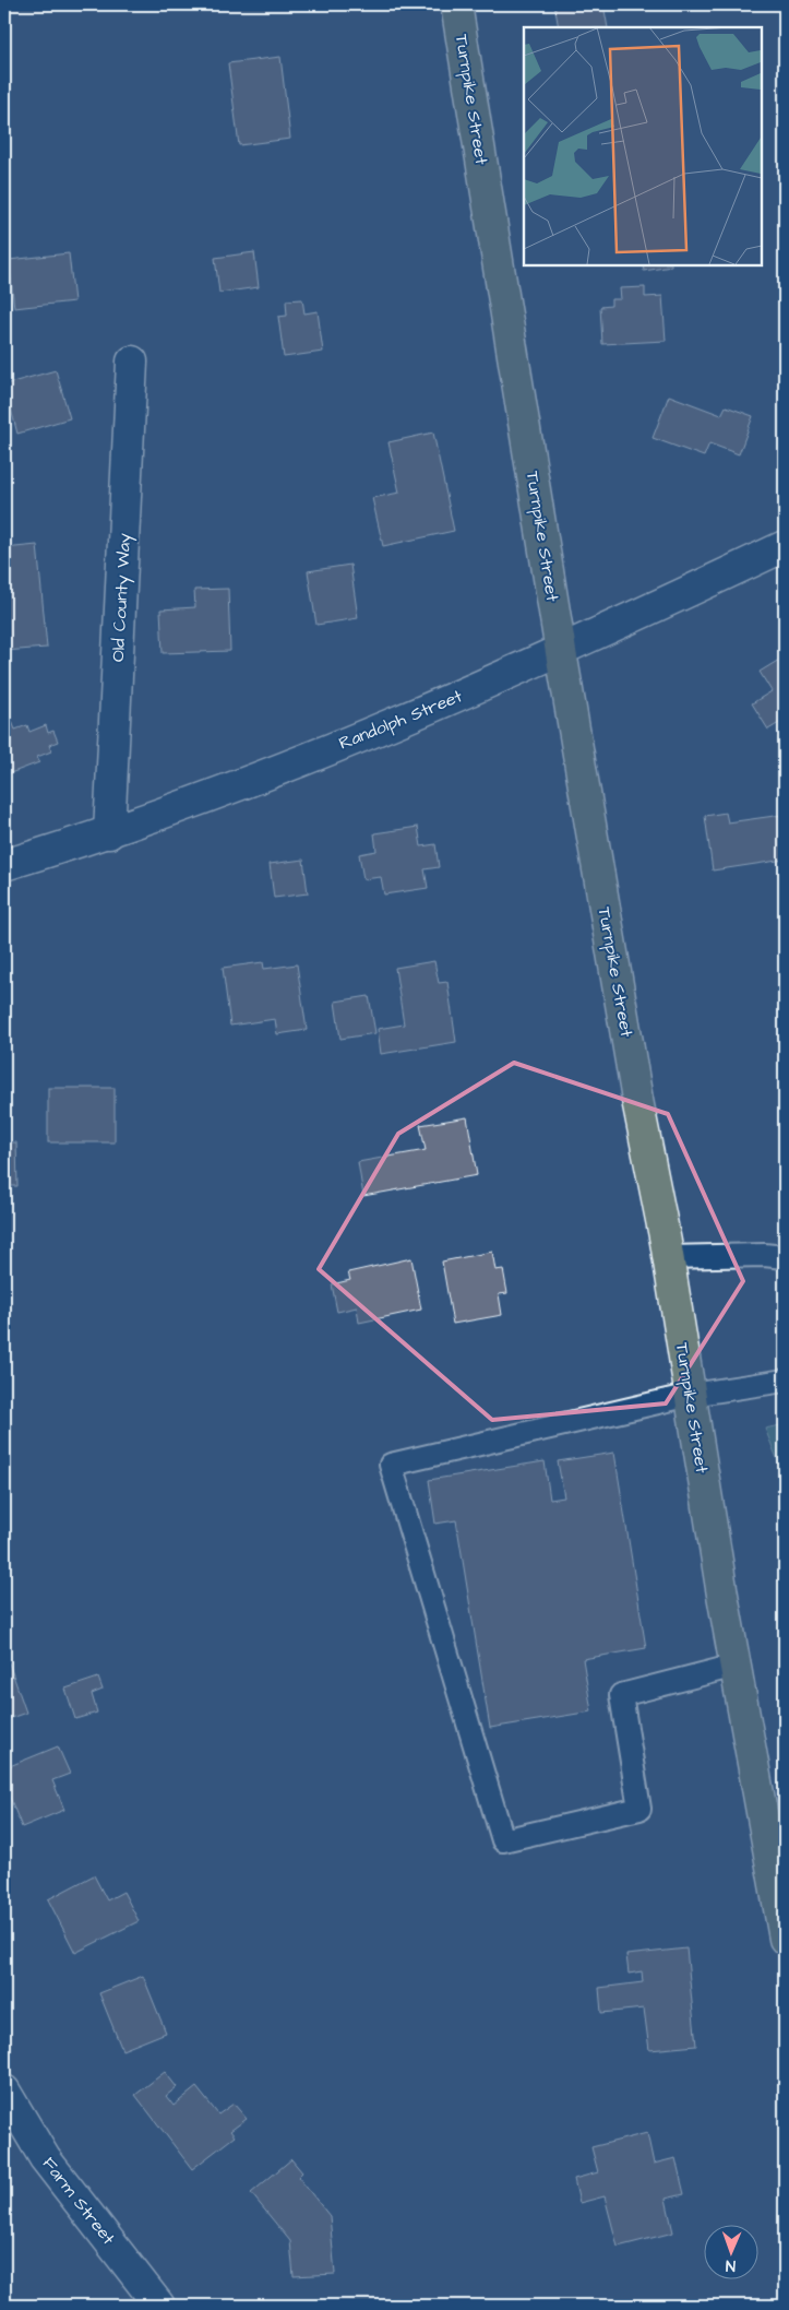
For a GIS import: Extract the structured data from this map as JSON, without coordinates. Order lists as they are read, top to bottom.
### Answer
{
  "streets": {
    "main road": [
      "Turnpike Street",
      "Old County Way",
      "Randolph Street",
      "Farm Street"
    ]
  },
  "crossings": [
    ["Turnpike Street", "Randolph Street"],
    ["Old County Way", "Randolph Street"]
  ],
  "north": "bottom"
}
